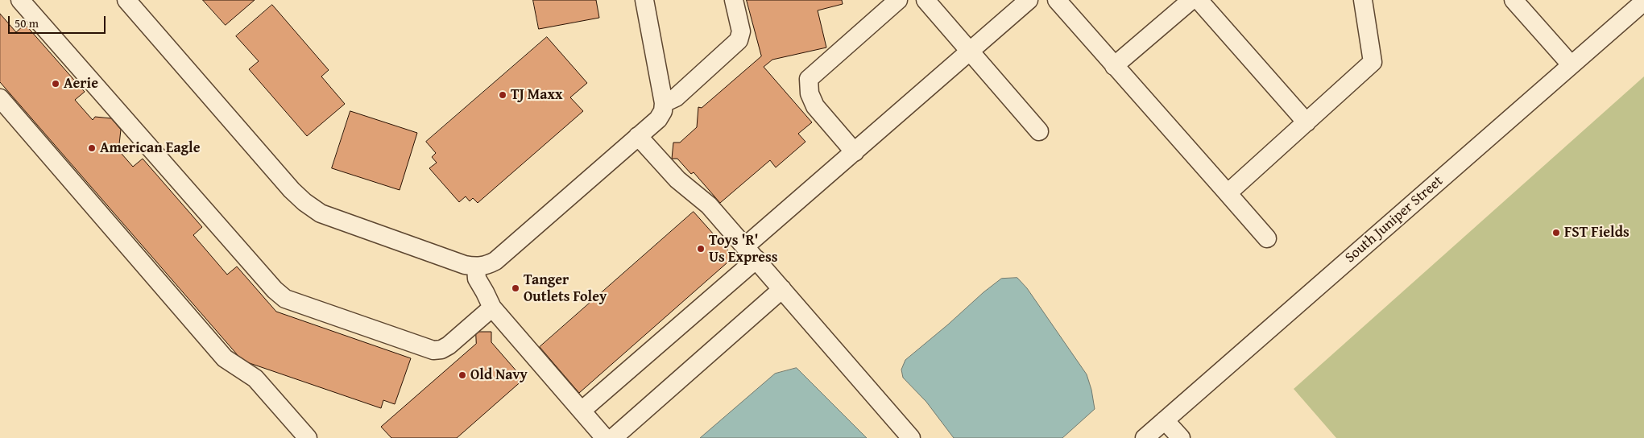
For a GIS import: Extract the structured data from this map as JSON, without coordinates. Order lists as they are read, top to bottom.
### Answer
{
  "streets": {
    "street": ["South Juniper Street"]
  },
  "places": [
    "Aerie",
    "TJ Maxx",
    "American Eagle",
    "FST Fields",
    "Toys 'R' Us Express",
    "Tanger Outlets Foley",
    "Old Navy"
  ],
  "scale_bar": "50 m"
}
